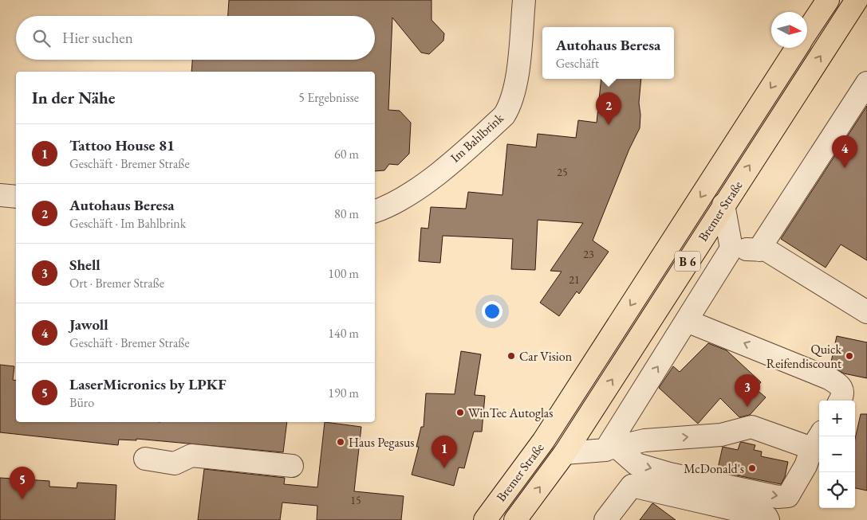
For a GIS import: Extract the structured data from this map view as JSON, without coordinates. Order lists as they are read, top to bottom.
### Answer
{
  "streets": {
    "main road": ["Bremer Straße", "B 6"],
    "street": ["Im Bahlbrink"]
  },
  "places": [
    "Car Vision",
    "Quick Reifendiscount",
    "WinTec Autoglas",
    "Haus Pegasus",
    "McDonald's"
  ],
  "house_numbers": [
    "25",
    "23",
    "21",
    "15"
  ],
  "north": "right",
  "page": {
    "search": "Hier suchen",
    "popup": ["Autohaus Beresa", "Geschäft"],
    "heading": ["In der Nähe", "5 Ergebnisse"],
    "pins": [
      "2",
      "4",
      "3",
      "1",
      "5"
    ],
    "list": [
      {
        "mark": "1",
        "name": "Tattoo House 81",
        "note": "Geschäft · Bremer Straße",
        "value": "60 m"
      },
      {
        "mark": "2",
        "name": "Autohaus Beresa",
        "note": "Geschäft · Im Bahlbrink",
        "value": "80 m"
      },
      {
        "mark": "3",
        "name": "Shell",
        "note": "Ort · Bremer Straße",
        "value": "100 m"
      },
      {
        "mark": "4",
        "name": "Jawoll",
        "note": "Geschäft · Bremer Straße",
        "value": "140 m"
      },
      {
        "mark": "5",
        "name": "LaserMicronics by LPKF",
        "note": "Büro",
        "value": "190 m"
      }
    ],
    "map_buttons": ["+", "−"]
  }
}
